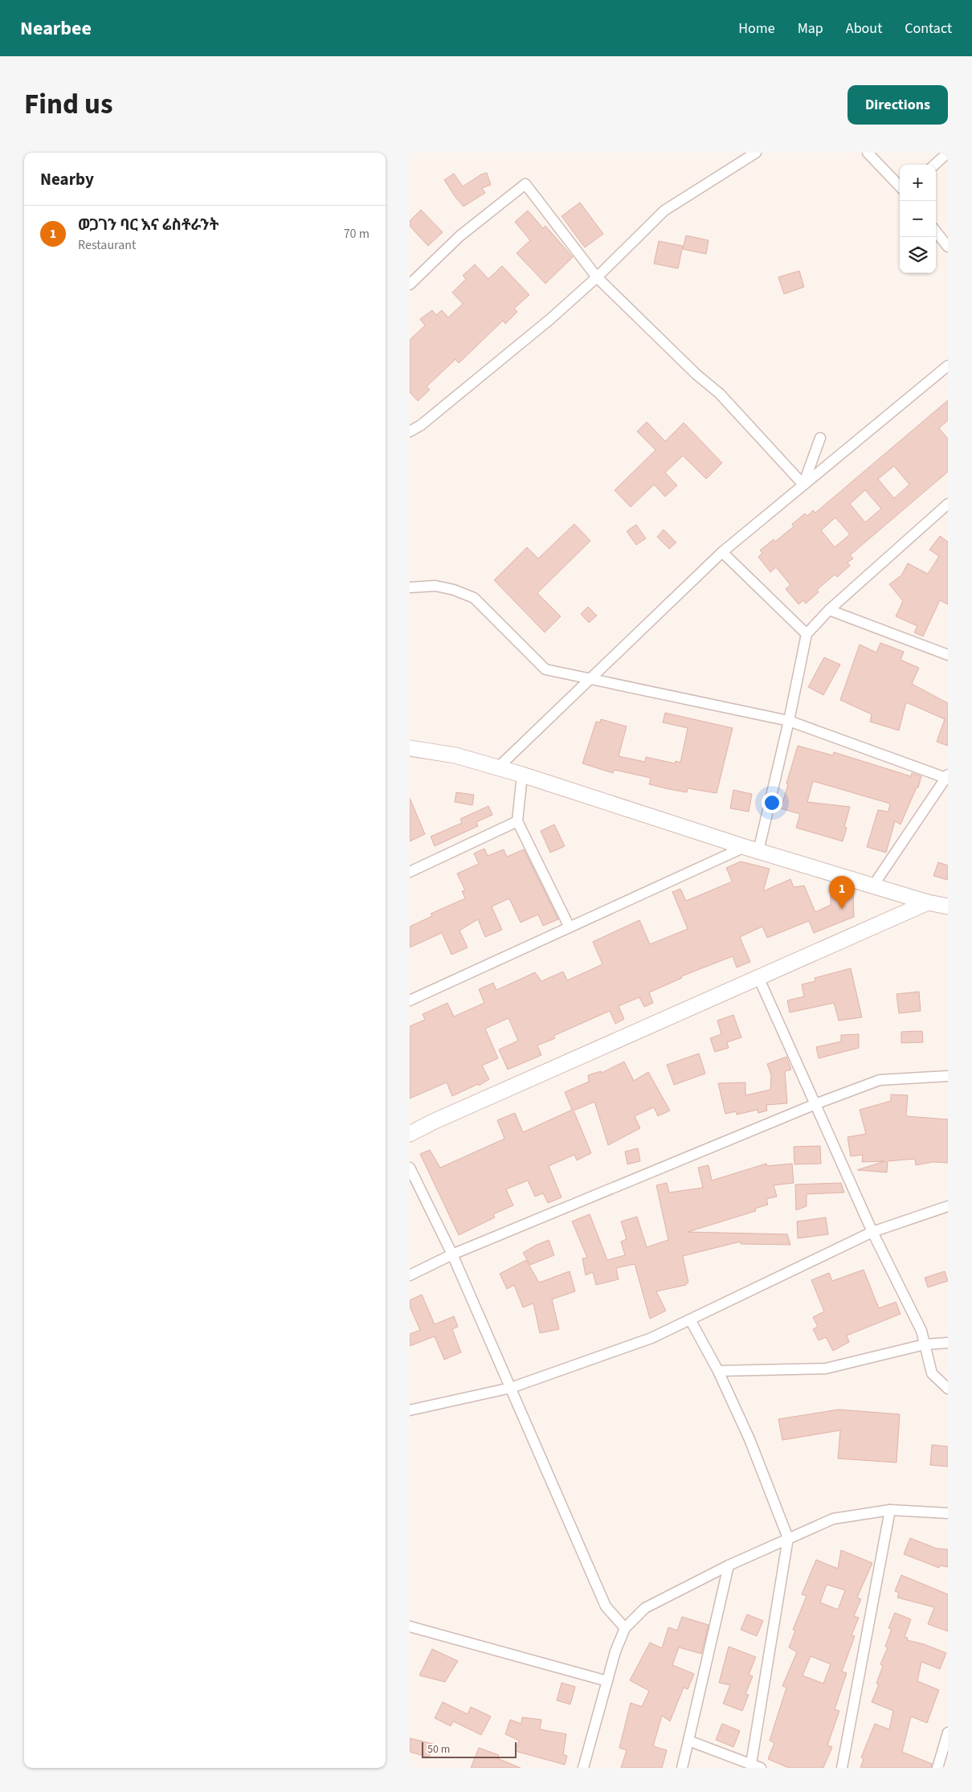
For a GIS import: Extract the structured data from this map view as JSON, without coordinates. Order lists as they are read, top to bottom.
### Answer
{
  "scale_bar": "50 m",
  "page": {
    "header": "Nearbee",
    "nav": [
      "Home",
      "Map",
      "About",
      "Contact"
    ],
    "title": "Find us",
    "buttons": "Directions",
    "heading": "Nearby",
    "map_buttons": ["+", "−"],
    "list": [
      {
        "mark": "1",
        "name": "ወጋገን ባር እና ሬስቶራንት",
        "note": "Restaurant",
        "value": "70 m"
      }
    ],
    "pins": "1",
    "scale": "50 m"
  }
}
